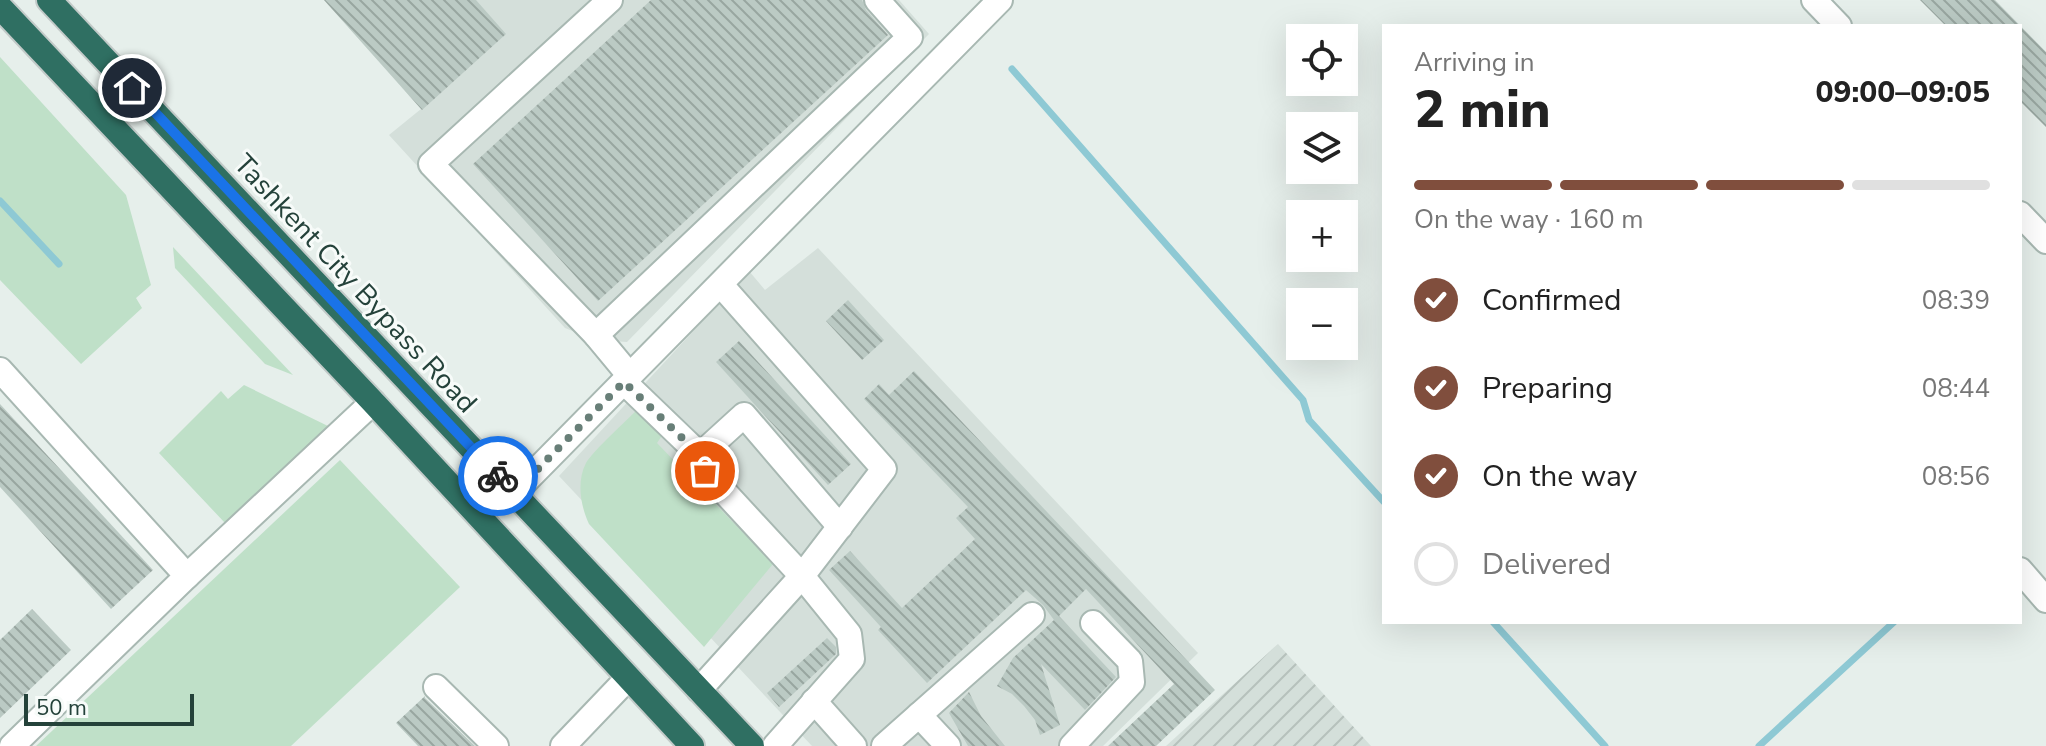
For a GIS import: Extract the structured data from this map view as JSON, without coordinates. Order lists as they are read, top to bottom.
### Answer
{
  "streets": {
    "highway": ["Tashkent City Bypass Road"]
  },
  "scale_bar": "50 m",
  "page": {
    "map_buttons": ["+", "−"],
    "heading": ["2 min", "Arriving in", "09:00–09:05"],
    "bar": "On the way · 160 m",
    "list": [
      ["Confirmed", "08:39"],
      ["Preparing", "08:44"],
      ["On the way", "08:56"],
      "Delivered"
    ],
    "scale": "50 m"
  }
}
